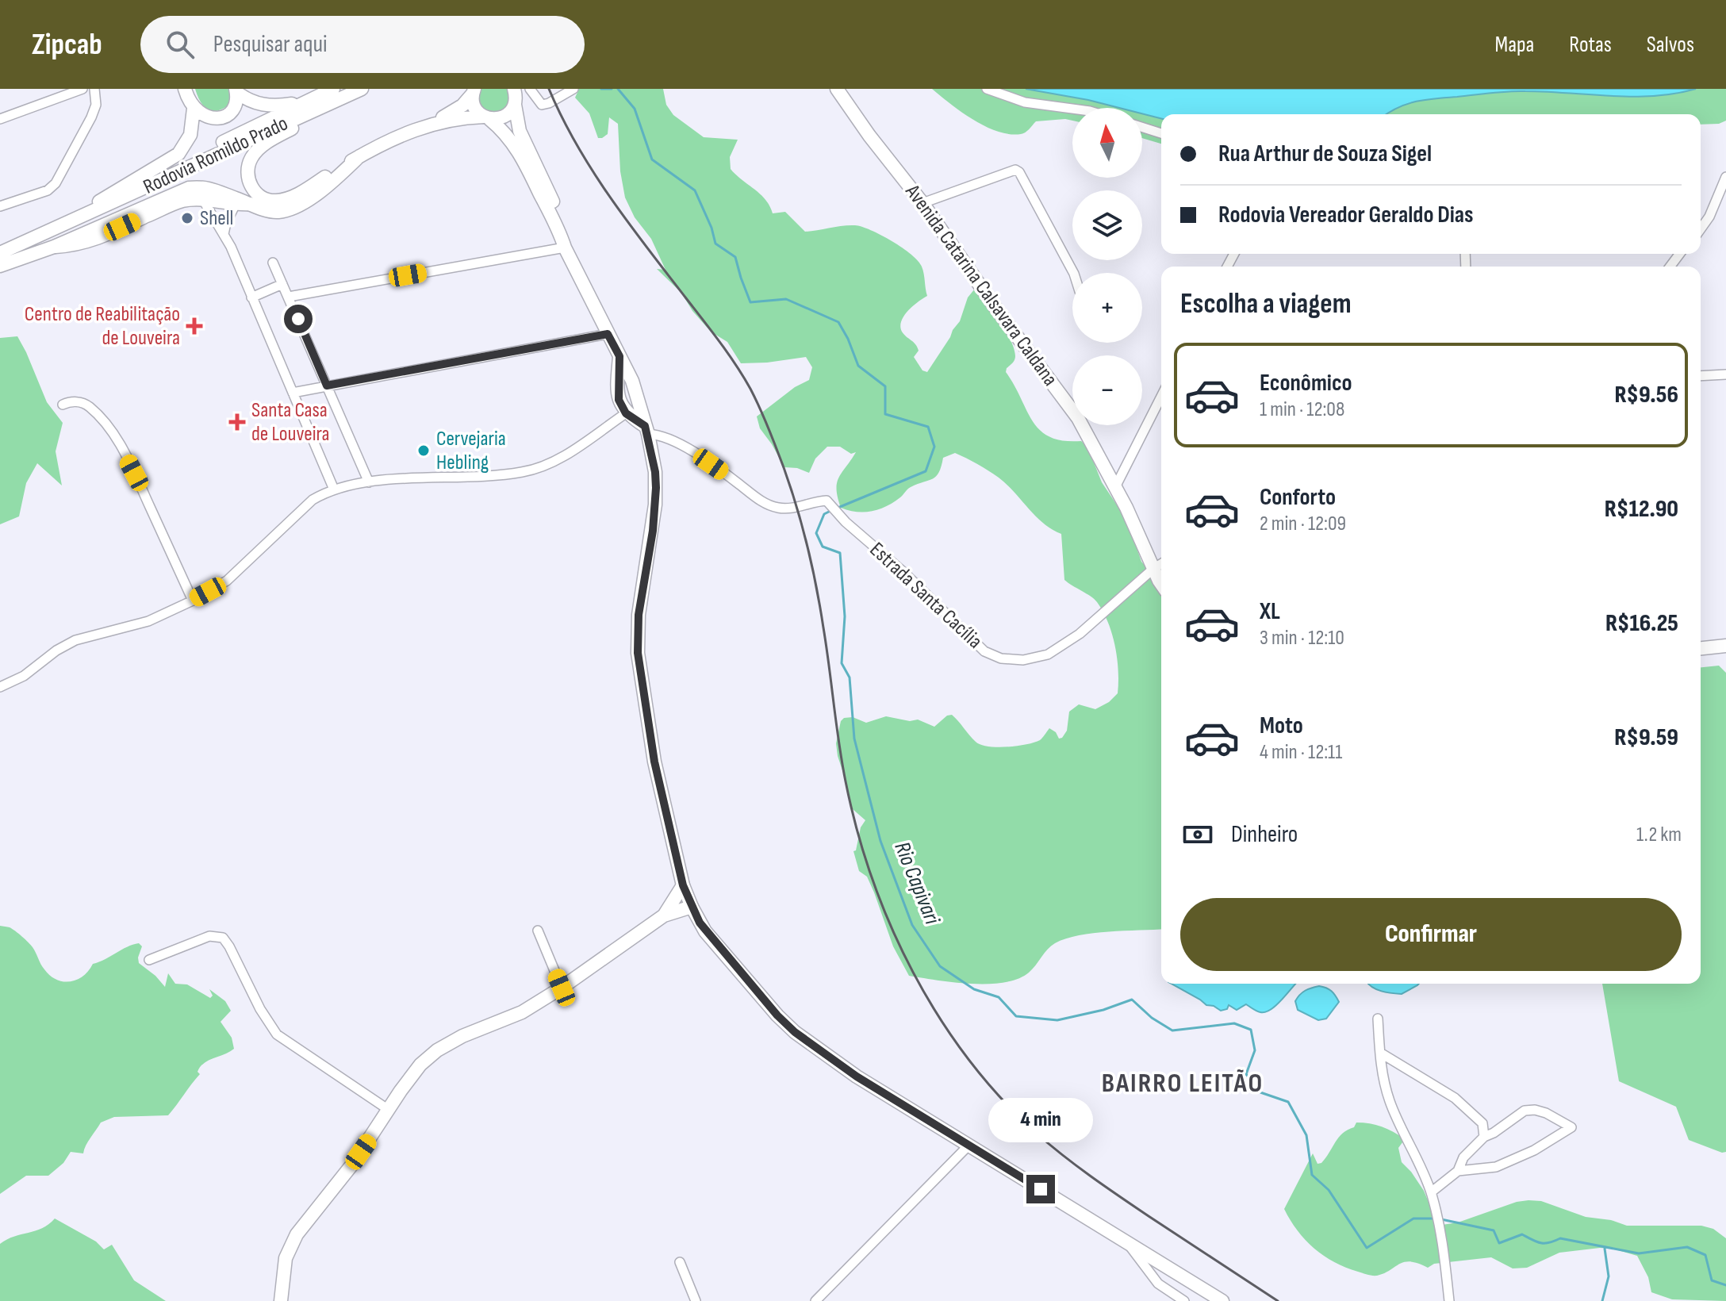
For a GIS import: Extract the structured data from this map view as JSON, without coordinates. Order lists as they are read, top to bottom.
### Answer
{
  "streets": {
    "main road": ["Rodovia Romildo Prado", "Avenida Catarina Calsavara Caldana"],
    "street": ["Estrada Santa Cacília"]
  },
  "crossings": [
    ["Avenida Catarina Calsavara Caldana", "Estrada Santa Cacília"]
  ],
  "districts": ["BAIRRO LEITÃO"],
  "water": ["Rio Capivari"],
  "places": {
    "other": ["Shell", "Cervejaria Hebling"],
    "health": ["Centro de Reabilitação de Louveira", "Santa Casa de Louveira"]
  },
  "north": "top",
  "page": {
    "header": "Zipcab",
    "search": "Pesquisar aqui",
    "nav": ["Mapa", "Rotas", "Salvos"],
    "map_buttons": ["+", "−"],
    "banner": ["Rua Arthur de Souza Sigel", "Rodovia Vereador Geraldo Dias"],
    "heading": "Escolha a viagem",
    "list": [
      {
        "name": "Econômico",
        "note": "1 min · 12:08",
        "value": "R$9.56"
      },
      {
        "name": "Conforto",
        "note": "2 min · 12:09",
        "value": "R$12.90"
      },
      {
        "name": "XL",
        "note": "3 min · 12:10",
        "value": "R$16.25"
      },
      {
        "name": "Moto",
        "note": "4 min · 12:11",
        "value": "R$9.59"
      }
    ],
    "pay": ["Dinheiro", "1.2 km"],
    "buttons": "Confirmar",
    "bubble": "4 min"
  }
}
